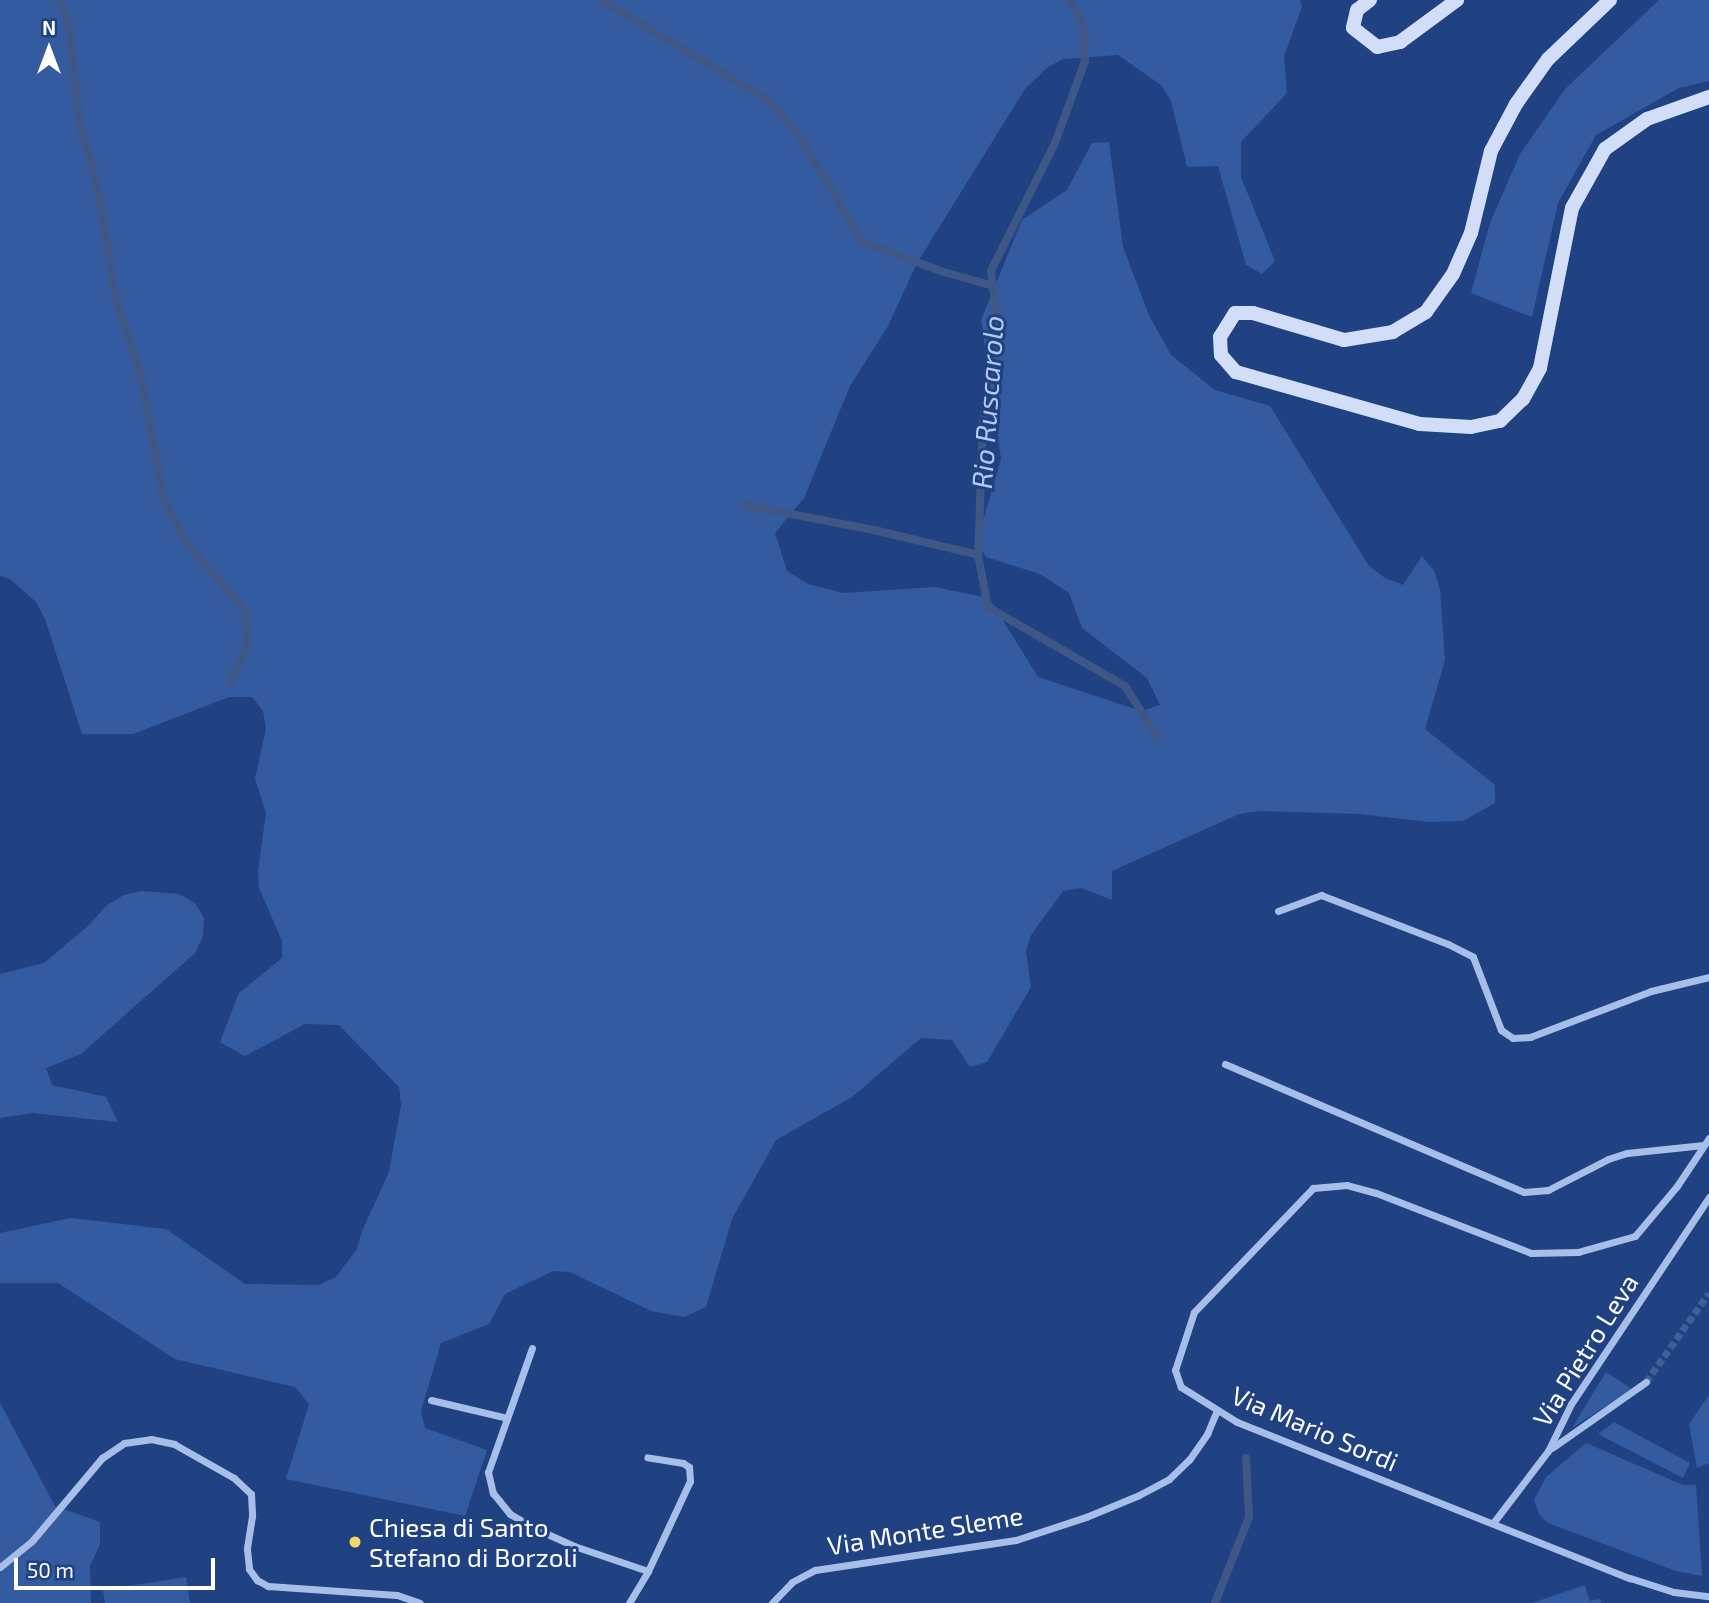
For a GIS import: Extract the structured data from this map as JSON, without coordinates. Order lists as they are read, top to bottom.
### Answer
{
  "streets": {
    "street": ["Via Pietro Leva", "Via Mario Sordi", "Via Monte Sleme"]
  },
  "crossings": [
    ["Via Pietro Leva", "Via Mario Sordi"],
    ["Via Mario Sordi", "Via Monte Sleme"]
  ],
  "water": ["Rio Ruscarolo"],
  "places": ["Chiesa di Santo Stefano di Borzoli"],
  "scale_bar": "50 m",
  "north": "top"
}
